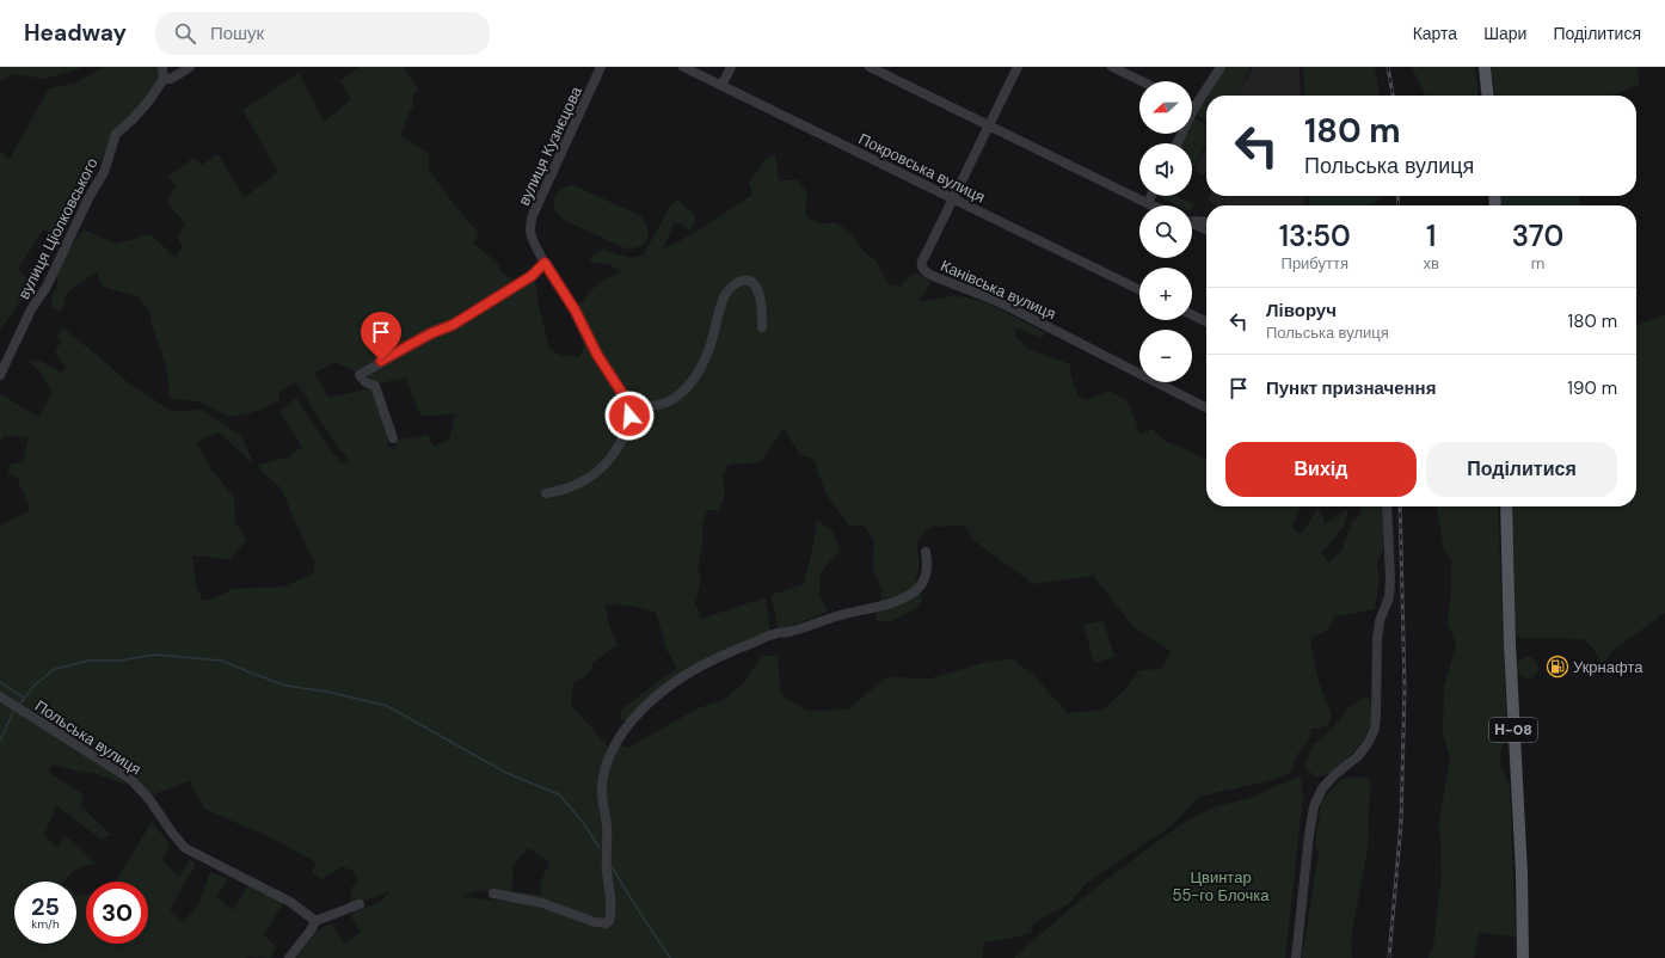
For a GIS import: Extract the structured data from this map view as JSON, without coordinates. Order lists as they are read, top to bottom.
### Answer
{
  "streets": {
    "main road": ["Н-08"],
    "street": [
      "вулиця Кузнєцова",
      "Покровська вулиця",
      "вулиця Ціолковського",
      "Канівська вулиця",
      "Польська вулиця"
    ]
  },
  "crossings": [
    ["Покровська вулиця", "Канівська вулиця"]
  ],
  "parks": ["Цвинтар 55-го Блочка"],
  "places": {
    "fuel station": ["Укрнафта"]
  },
  "north": "left",
  "page": {
    "header": "Headway",
    "search": "Пошук",
    "nav": ["Карта", "Шари", "Поділитися"],
    "map_buttons": ["+", "−"],
    "turn": ["180 m", "Польська вулиця"],
    "eta": [
      "13:50",
      "Прибуття",
      "1",
      "хв",
      "370",
      "m"
    ],
    "list": [
      {
        "name": "Ліворуч",
        "note": "Польська вулиця",
        "value": "180 m"
      },
      {
        "name": "Пункт призначення",
        "value": "190 m"
      }
    ],
    "buttons": ["Вихід", "Поділитися"],
    "speed": "25 km/h",
    "limit": "30"
  }
}
